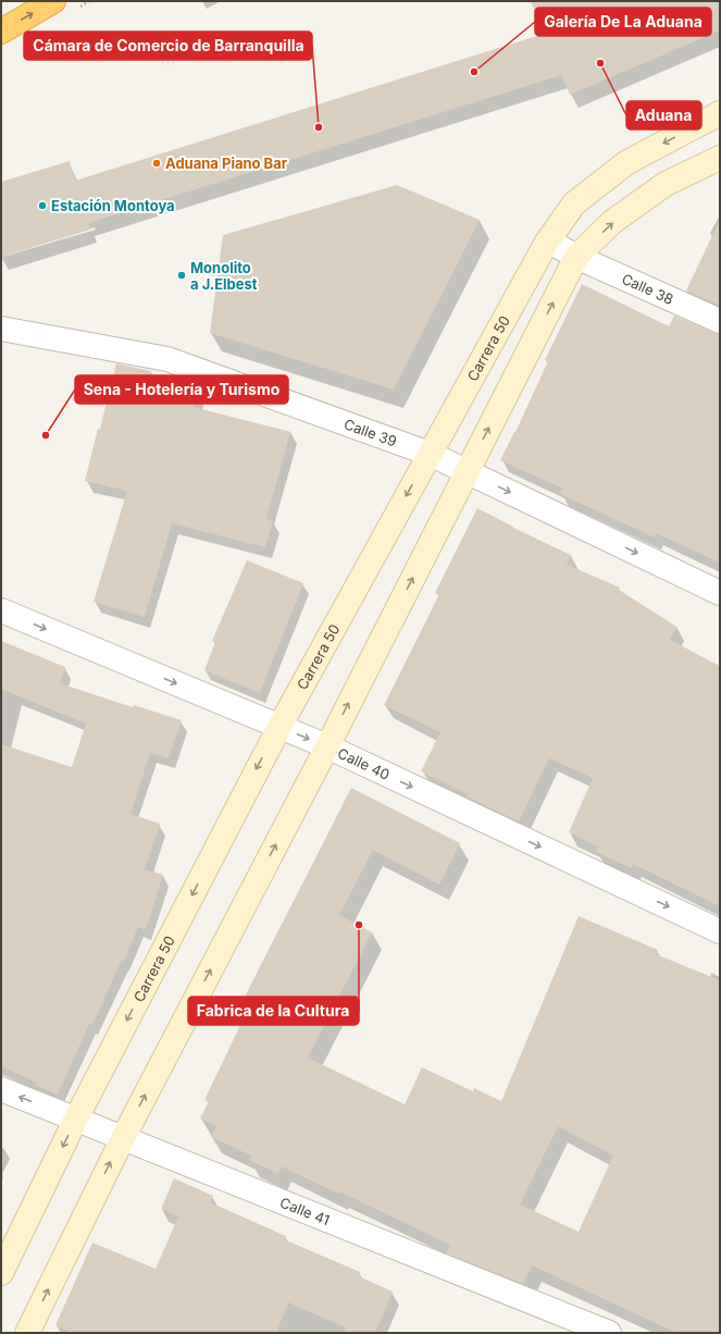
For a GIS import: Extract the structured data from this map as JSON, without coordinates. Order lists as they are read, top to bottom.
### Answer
{
  "streets": {
    "street": [
      "Calle 38",
      "Carrera 50",
      "Calle 39",
      "Calle 40",
      "Calle 41"
    ]
  },
  "crossings": [
    ["Calle 38", "Carrera 50"],
    ["Carrera 50", "Calle 39"],
    ["Carrera 50", "Calle 40"],
    ["Carrera 50", "Calle 41"]
  ],
  "one_way": ["Calle 39", "Calle 40"],
  "places": [
    "Aduana",
    "Galería De La Aduana",
    "Cámara de Comercio de Barranquilla",
    "Aduana Piano Bar",
    "Estación Montoya",
    "Monolito a J.Elbest",
    "Sena - Hotelería y Turismo",
    "Fabrica de la Cultura"
  ]
}
